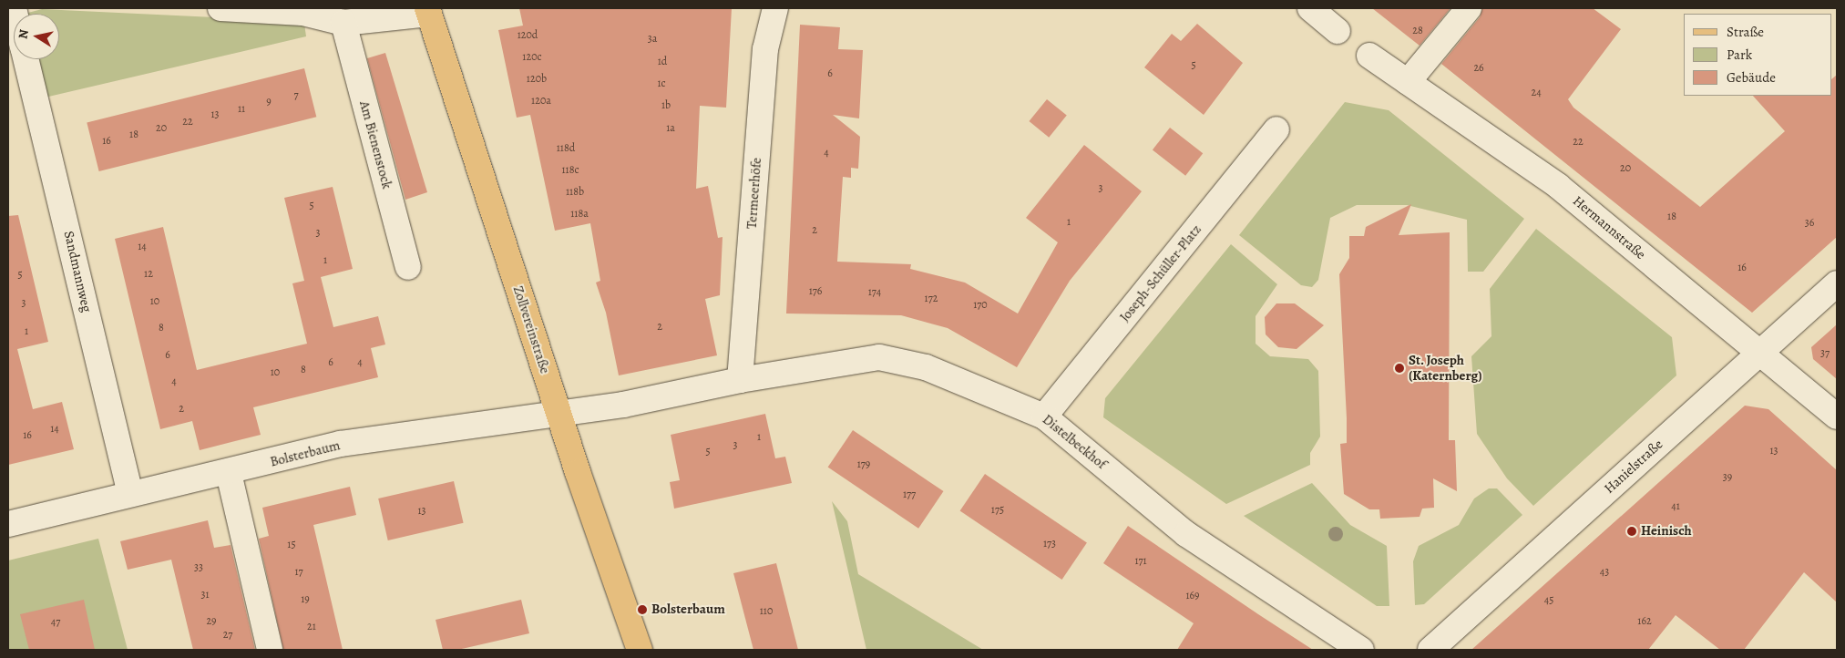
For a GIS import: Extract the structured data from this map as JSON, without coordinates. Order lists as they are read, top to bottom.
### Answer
{
  "streets": {
    "main road": ["Zollvereinstraße"],
    "street": [
      "Am Bienenstock",
      "Termeerhöfe",
      "Hermannstraße",
      "Sandmannweg",
      "Joseph-Schüller-Platz",
      "Distelbeckhof",
      "Bolsterbaum",
      "Hanielstraße"
    ]
  },
  "crossings": [
    ["Termeerhöfe", "Distelbeckhof"],
    ["Termeerhöfe", "Bolsterbaum"],
    ["Hermannstraße", "Hanielstraße"],
    ["Sandmannweg", "Bolsterbaum"],
    ["Joseph-Schüller-Platz", "Distelbeckhof"],
    ["Zollvereinstraße", "Bolsterbaum"],
    ["Distelbeckhof", "Bolsterbaum"]
  ],
  "places": ["St. Joseph (Katernberg)", "Heinisch", "Bolsterbaum"],
  "house_numbers": [
    "28",
    "120d",
    "3a",
    "120c",
    "1d",
    "5",
    "26",
    "6",
    "120b",
    "1c",
    "24",
    "7",
    "120a",
    "9",
    "1b",
    "11",
    "13",
    "22",
    "20",
    "1a",
    "18",
    "16",
    "22",
    "118d",
    "4",
    "20",
    "118c",
    "3",
    "118b",
    "5",
    "118a",
    "18",
    "1",
    "36",
    "2",
    "3",
    "14",
    "1",
    "16",
    "12",
    "5",
    "176",
    "174",
    "172",
    "10",
    "3",
    "170",
    "2",
    "8",
    "1",
    "37",
    "6",
    "6",
    "4",
    "8",
    "10",
    "4",
    "2",
    "14",
    "16",
    "1",
    "3",
    "13",
    "5",
    "179",
    "39",
    "177",
    "41",
    "175",
    "13",
    "173",
    "15",
    "171",
    "33",
    "17",
    "43",
    "31",
    "169",
    "19",
    "45",
    "110",
    "29",
    "162",
    "47",
    "21",
    "27"
  ],
  "legend": ["Straße", "Park", "Gebäude"],
  "north": "left"
}
